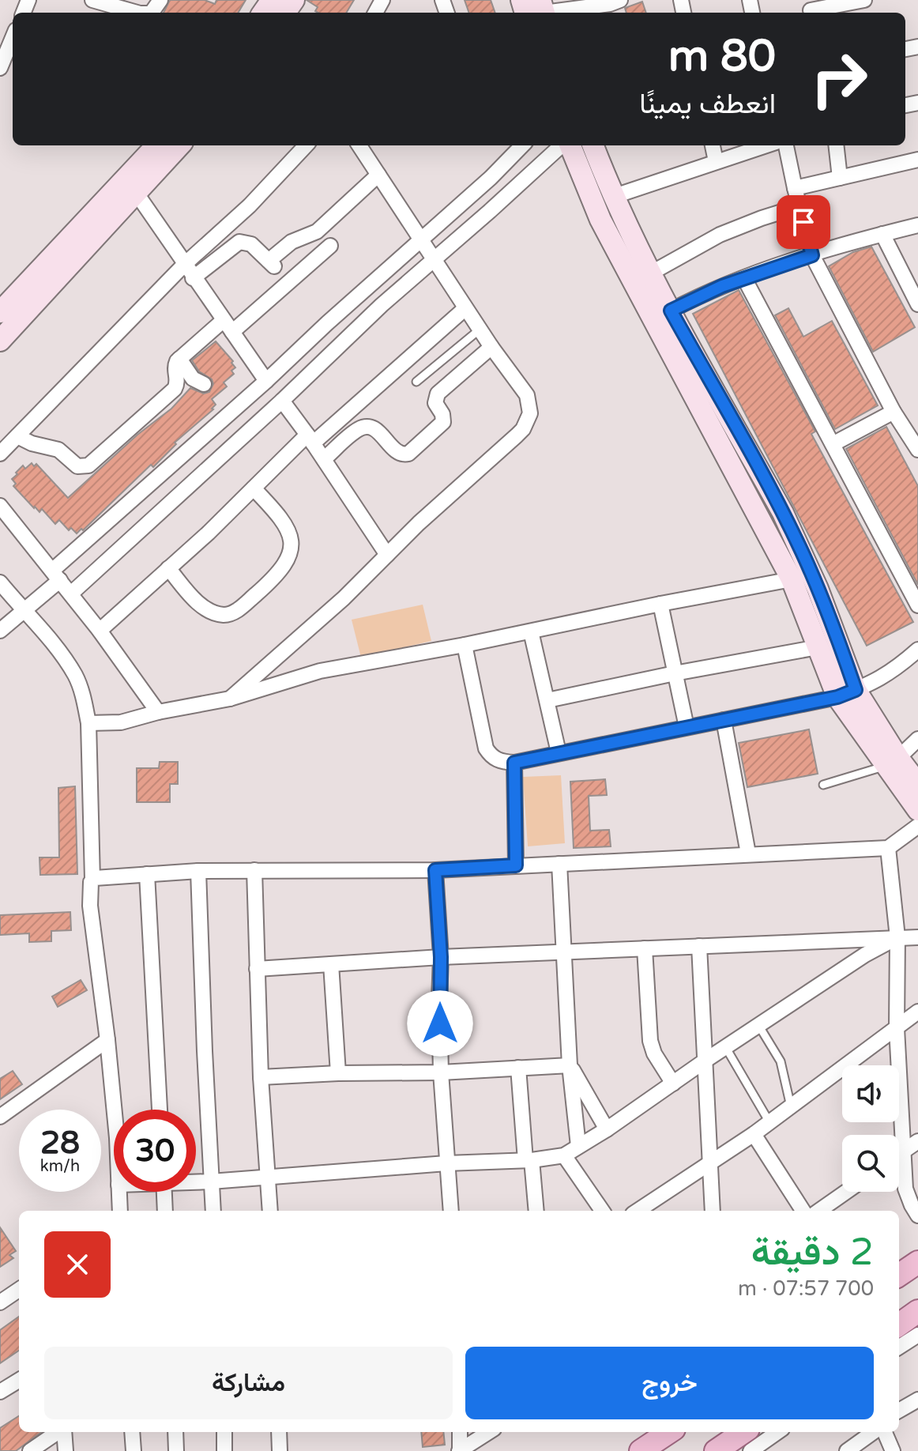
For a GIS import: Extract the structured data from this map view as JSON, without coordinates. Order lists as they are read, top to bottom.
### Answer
{
  "page": {
    "turn": ["80 m", "انعطف يمينًا"],
    "speed": "28 km/h",
    "limit": "30",
    "heading": ["2 دقيقة", "700 m · 07:57"],
    "buttons": ["خروج", "مشاركة"]
  }
}
